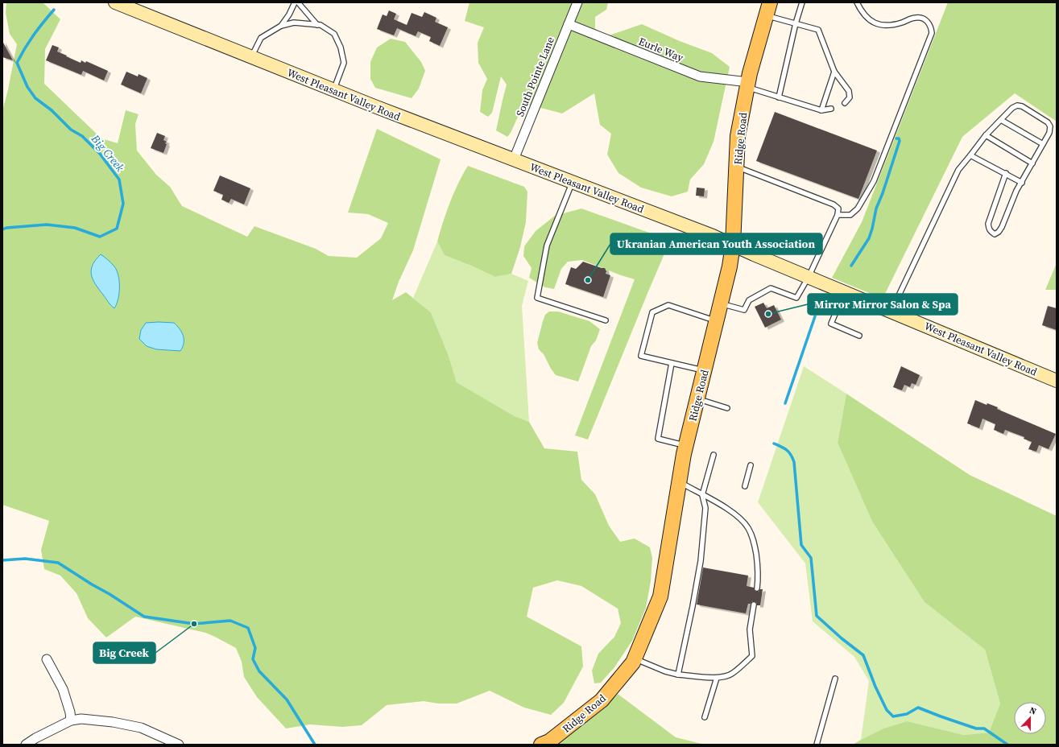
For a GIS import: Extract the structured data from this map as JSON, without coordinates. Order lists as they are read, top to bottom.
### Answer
{
  "streets": {
    "main road": ["West Pleasant Valley Road", "Ridge Road"],
    "street": ["Eurle Way", "South Pointe Lane"]
  },
  "crossings": [
    ["Eurle Way", "South Pointe Lane"],
    ["Eurle Way", "Ridge Road"],
    ["South Pointe Lane", "West Pleasant Valley Road"],
    ["West Pleasant Valley Road", "Ridge Road"]
  ],
  "water": ["Big Creek"],
  "places": ["Ukranian American Youth Association", "Mirror Mirror Salon & Spa", "Big Creek"],
  "north": "top"
}
